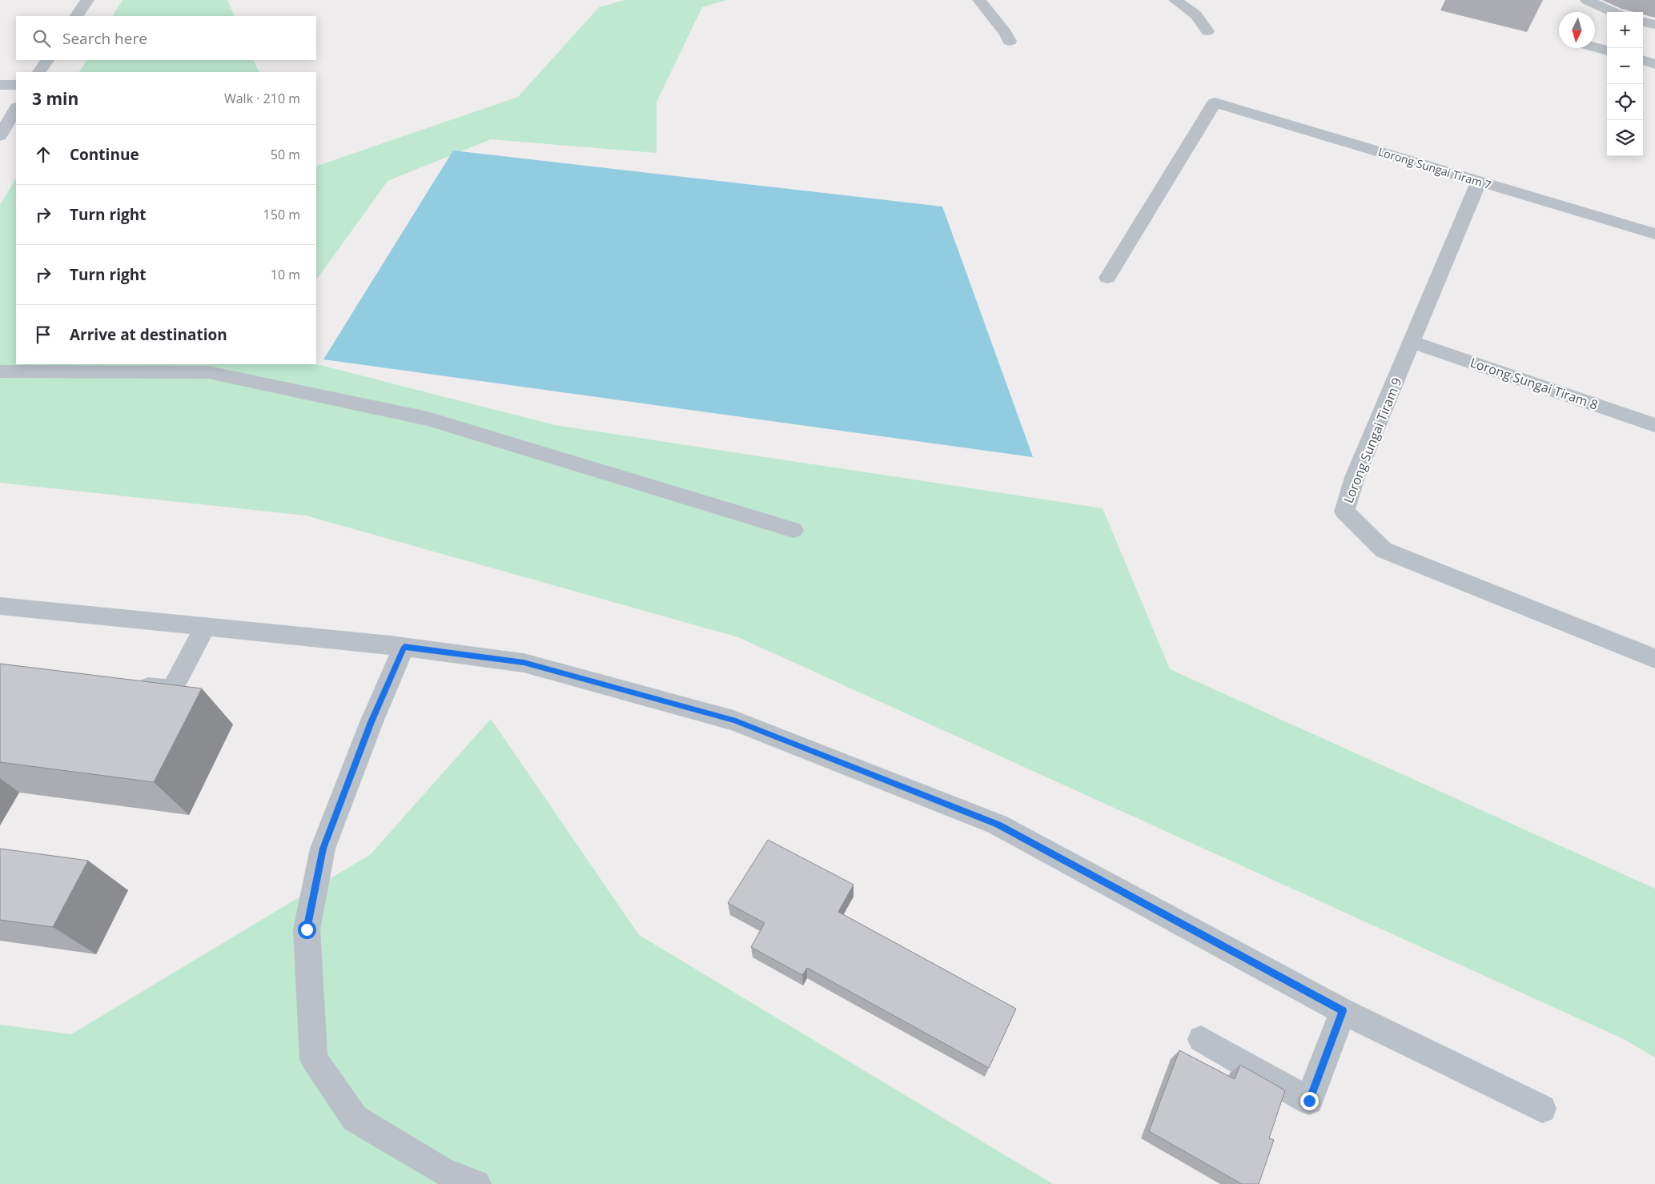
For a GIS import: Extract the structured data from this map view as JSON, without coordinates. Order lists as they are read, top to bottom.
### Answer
{
  "streets": {
    "street": ["Lorong Sungai Tiram 7", "Lorong Sungai Tiram 8", "Lorong Sungai Tiram 9"]
  },
  "crossings": [
    ["Lorong Sungai Tiram 7", "Lorong Sungai Tiram 9"],
    ["Lorong Sungai Tiram 8", "Lorong Sungai Tiram 9"]
  ],
  "north": "bottom",
  "page": {
    "map_buttons": ["+", "−"],
    "search": "Search here",
    "heading": ["3 min", "Walk · 210 m"],
    "list": [
      ["Continue", "50 m"],
      ["Turn right", "150 m"],
      ["Turn right", "10 m"],
      "Arrive at destination"
    ]
  }
}
